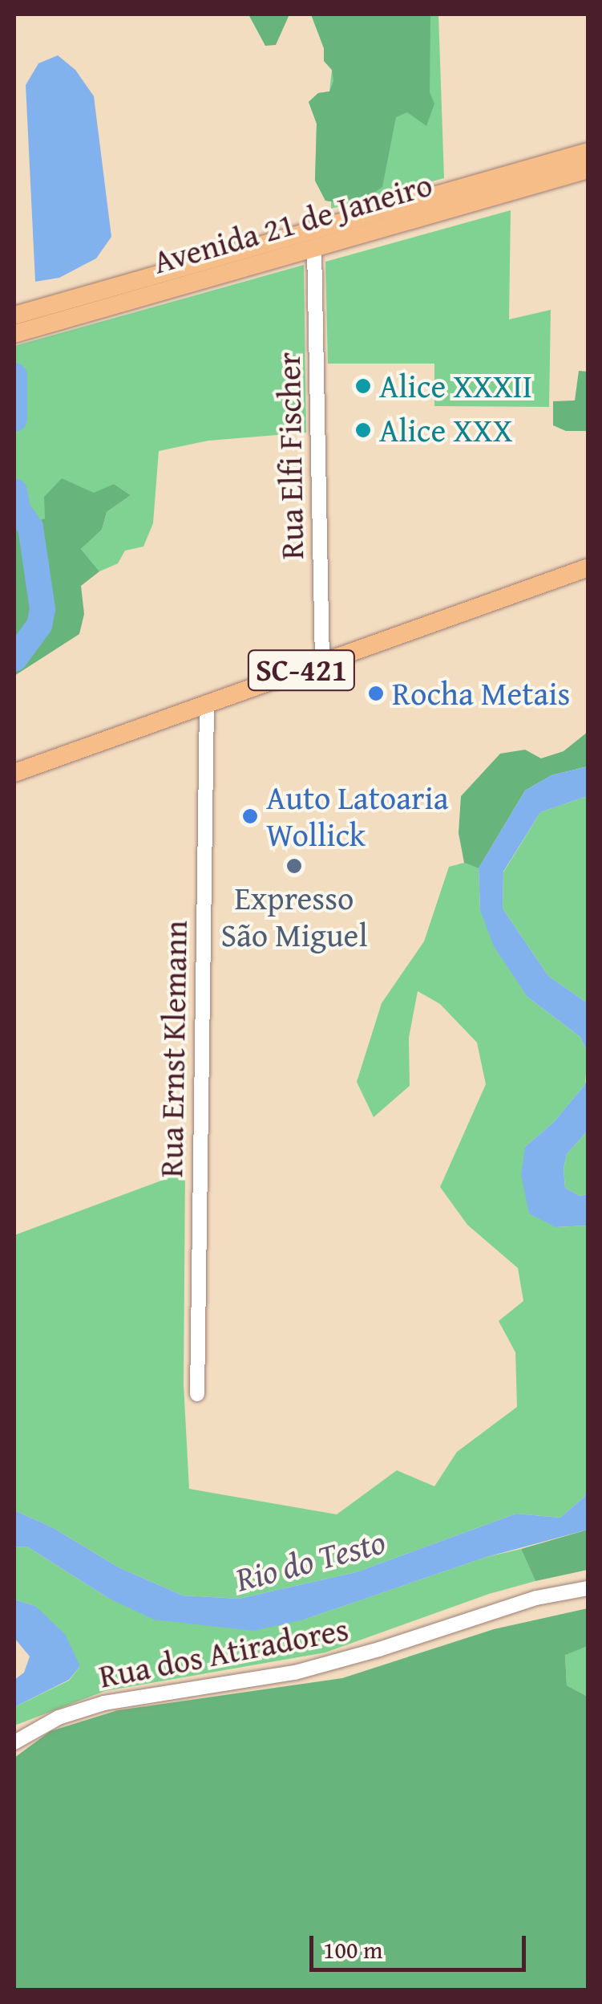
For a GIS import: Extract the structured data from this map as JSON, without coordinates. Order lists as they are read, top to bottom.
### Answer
{
  "streets": {
    "main road": ["Avenida 21 de Janeiro", "SC-421"],
    "street": ["Rua Elfi Fischer", "Rua Ernst Klemann", "Rua dos Atiradores"]
  },
  "crossings": [
    ["Avenida 21 de Janeiro", "Rua Elfi Fischer"],
    ["Rua Elfi Fischer", "SC-421"],
    ["SC-421", "Rua Ernst Klemann"]
  ],
  "water": ["Rio do Testo"],
  "places": [
    "Alice XXXII",
    "Alice XXX",
    "Rocha Metais",
    "Auto Latoaria Wollick",
    "Expresso São Miguel"
  ],
  "scale_bar": "100 m"
}
